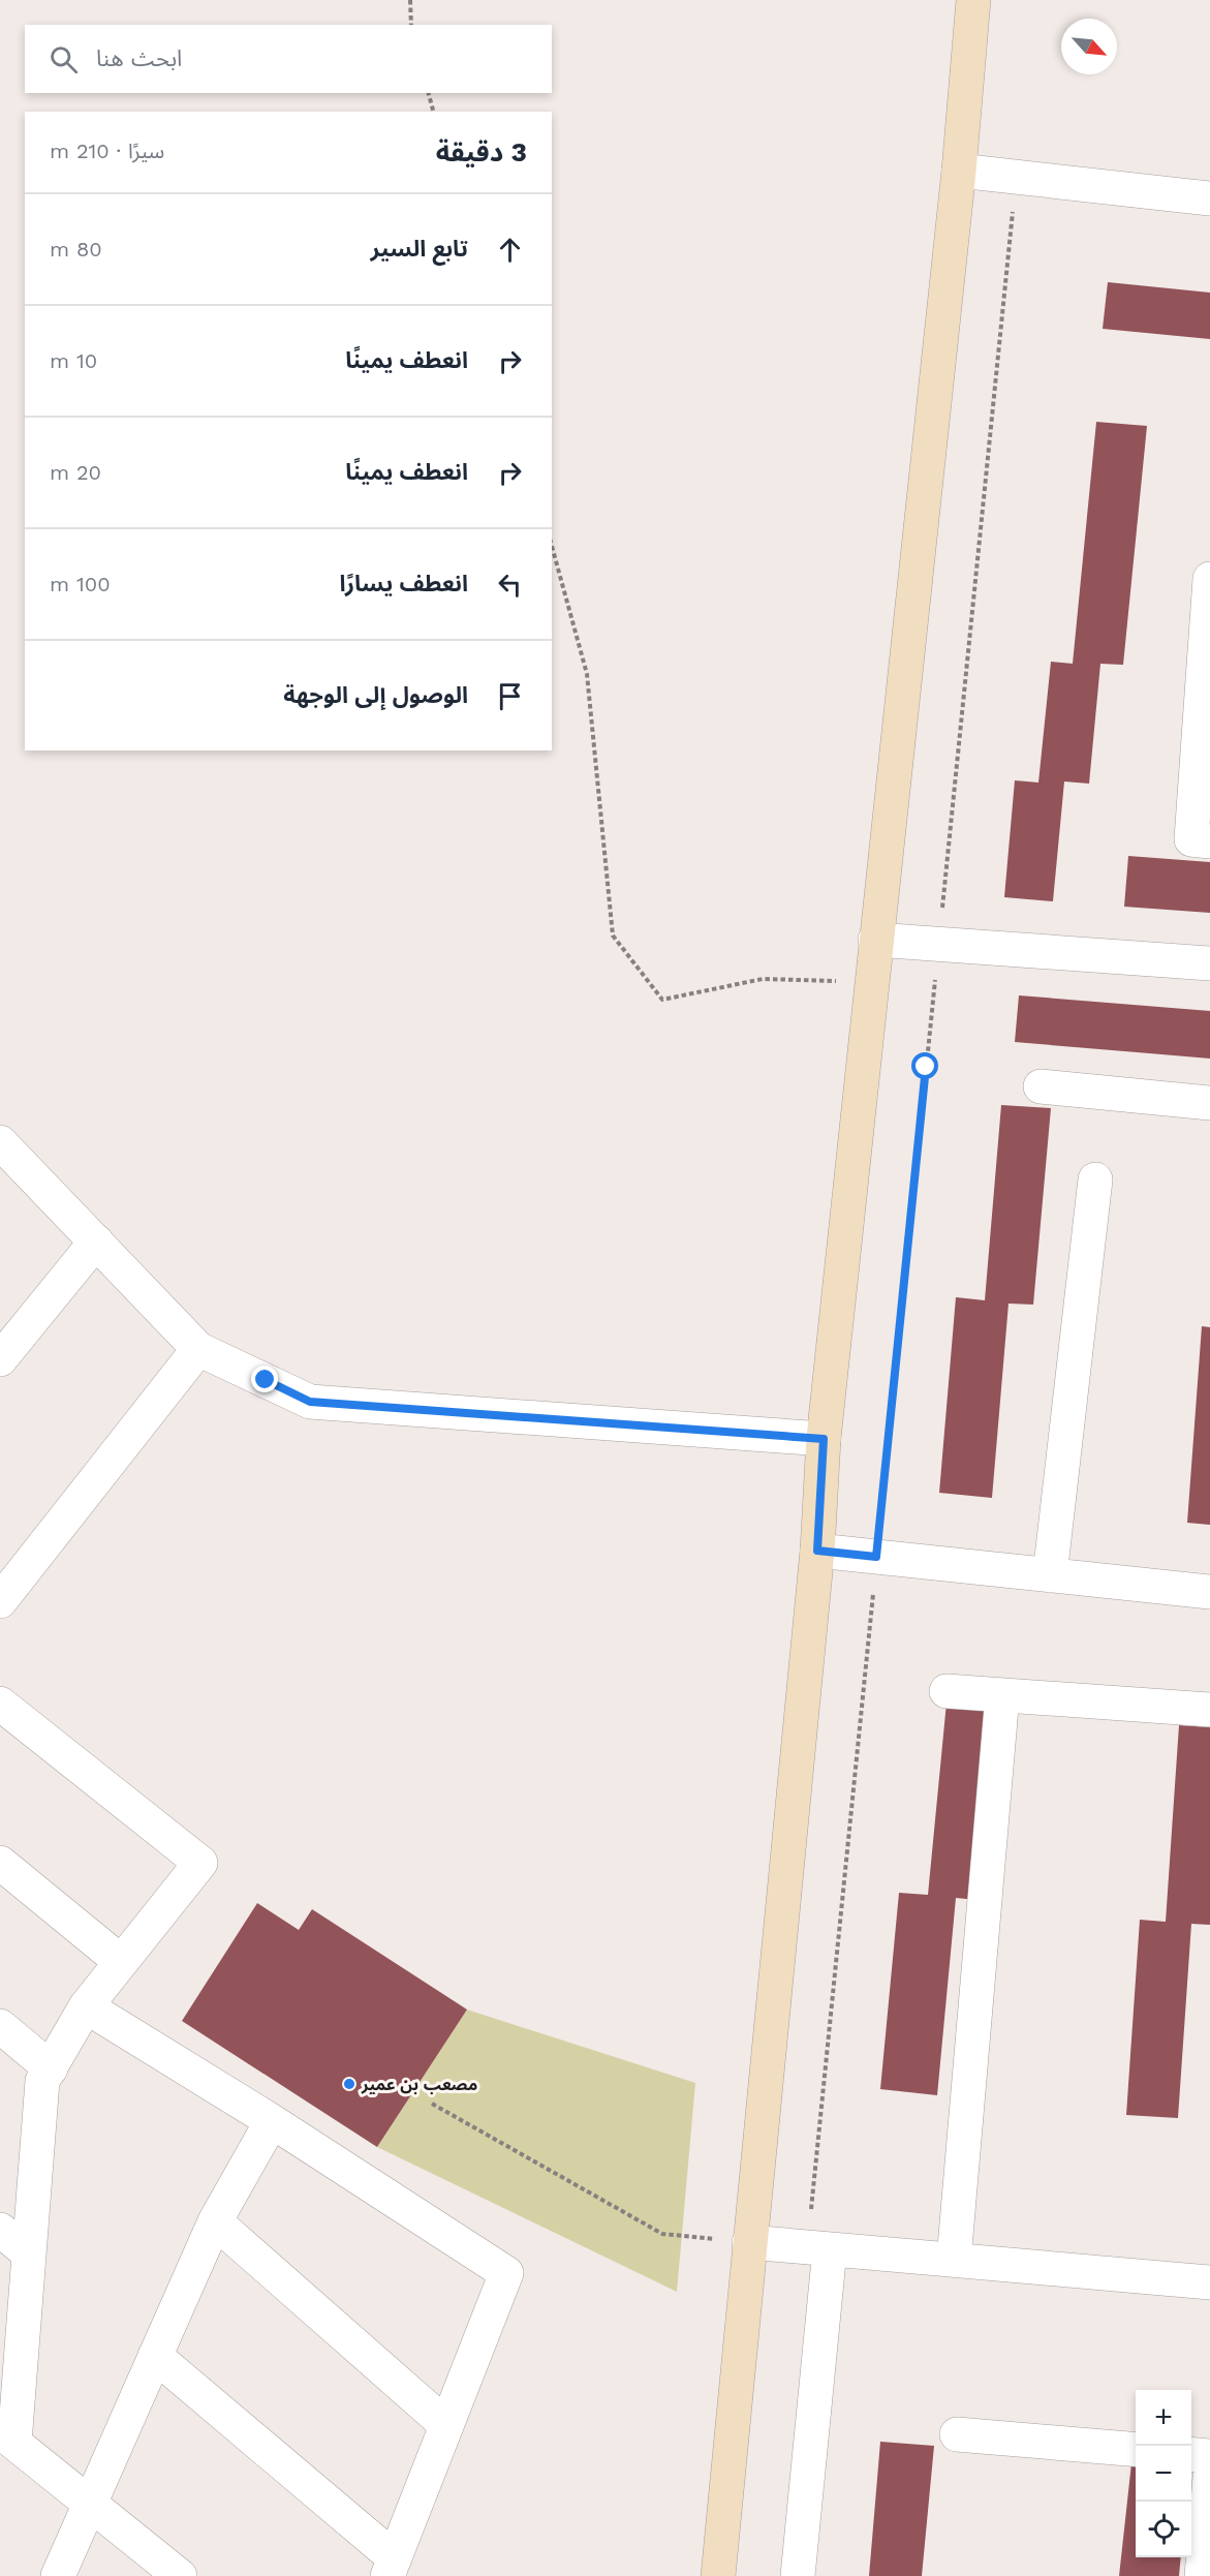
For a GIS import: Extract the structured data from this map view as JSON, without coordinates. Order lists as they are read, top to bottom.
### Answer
{
  "places": ["مصعب بن عمير"],
  "north": "bottom right",
  "page": {
    "search": "ابحث هنا",
    "heading": ["3 دقيقة", "سيرًا · 210 m"],
    "list": [
      ["تابع السير", "80 m"],
      ["انعطف يمينًا", "10 m"],
      ["انعطف يمينًا", "20 m"],
      ["انعطف يسارًا", "100 m"],
      "الوصول إلى الوجهة"
    ],
    "map_buttons": ["+", "−"]
  }
}
